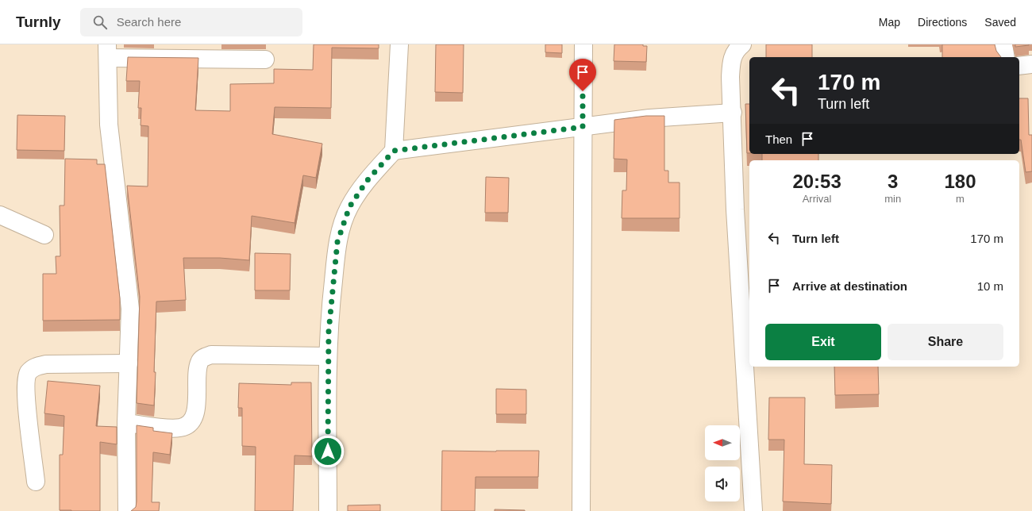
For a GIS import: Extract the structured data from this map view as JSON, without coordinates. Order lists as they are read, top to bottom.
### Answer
{
  "north": "left",
  "page": {
    "header": "Turnly",
    "search": "Search here",
    "nav": ["Map", "Directions", "Saved"],
    "turn": ["170 m", "Turn left"],
    "then": "Then",
    "eta": [
      "20:53",
      "Arrival",
      "3",
      "min",
      "180",
      "m"
    ],
    "list": [
      {
        "name": "Turn left",
        "value": "170 m"
      },
      {
        "name": "Arrive at destination",
        "value": "10 m"
      }
    ],
    "buttons": ["Exit", "Share"]
  }
}
